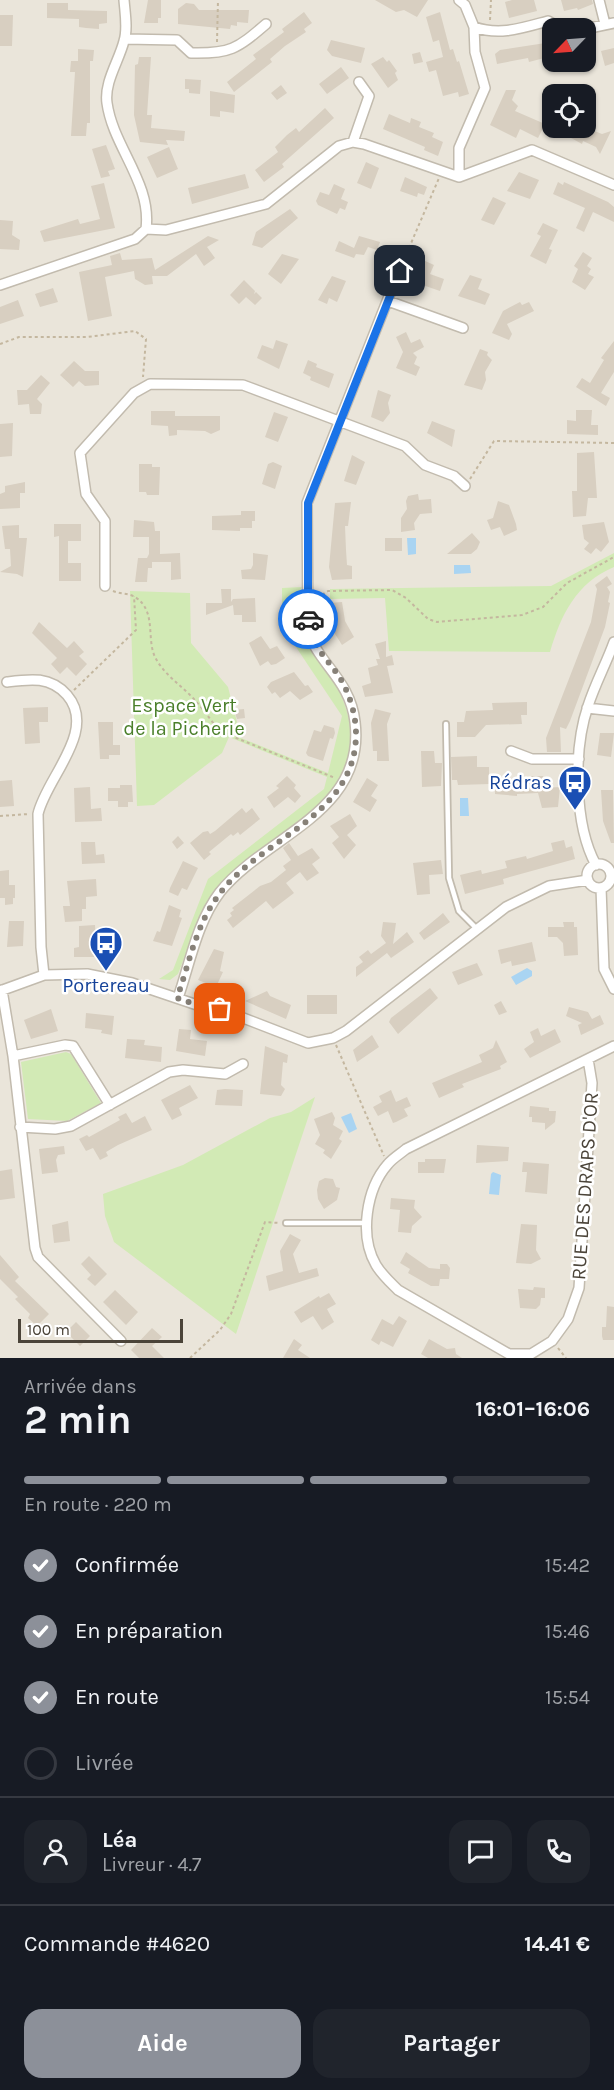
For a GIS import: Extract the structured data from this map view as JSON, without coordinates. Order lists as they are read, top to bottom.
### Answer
{
  "streets": {
    "street": ["RUE DES DRAPS D'OR"]
  },
  "parks": ["Espace Vert de la Picherie"],
  "places": {
    "bus stop": ["Rédras", "Portereau"]
  },
  "scale_bar": "100 m",
  "north": "bottom left",
  "page": {
    "scale": "100 m",
    "heading": ["2 min", "Arrivée dans", "16:01–16:06"],
    "panel": [
      "Léa",
      "Livreur · 4.7",
      "Commande #4620",
      "14.41 €"
    ],
    "bar": "En route · 220 m",
    "list": [
      ["Confirmée", "15:42"],
      ["En préparation", "15:46"],
      ["En route", "15:54"],
      "Livrée"
    ],
    "buttons": ["Aide", "Partager"]
  }
}
